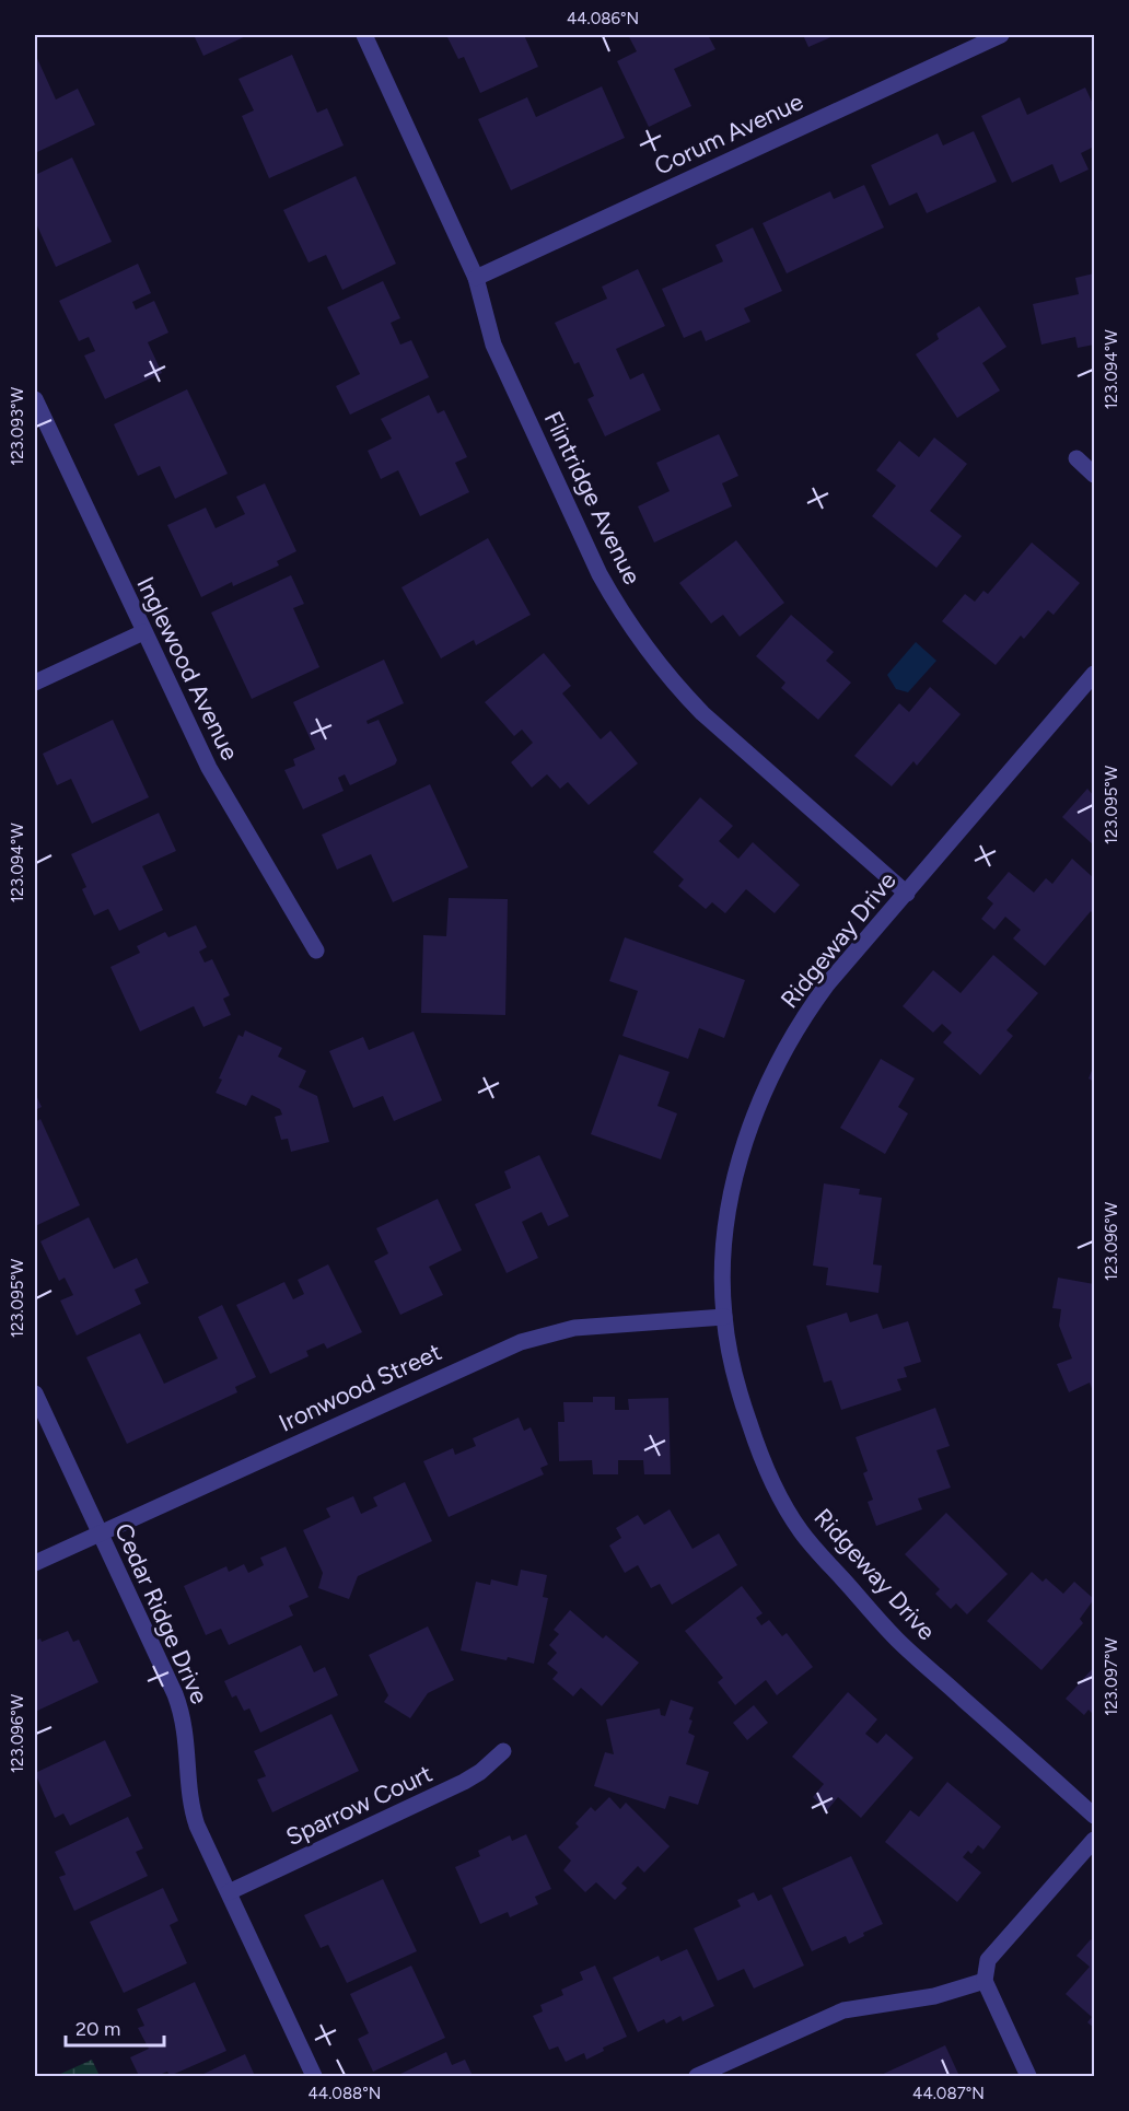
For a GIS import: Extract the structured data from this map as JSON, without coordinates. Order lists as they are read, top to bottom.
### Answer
{
  "streets": {
    "street": [
      "Corum Avenue",
      "Flintridge Avenue",
      "Inglewood Avenue",
      "Ridgeway Drive",
      "Ironwood Street",
      "Cedar Ridge Drive",
      "Sparrow Court"
    ]
  },
  "crossings": [
    ["Corum Avenue", "Flintridge Avenue"],
    ["Flintridge Avenue", "Ridgeway Drive"],
    ["Ridgeway Drive", "Ironwood Street"],
    ["Ironwood Street", "Cedar Ridge Drive"],
    ["Cedar Ridge Drive", "Sparrow Court"]
  ],
  "scale_bar": "20 m",
  "coordinates": [
    "44.086°N",
    "123.094°W",
    "123.093°W",
    "123.095°W",
    "123.096°W",
    "123.097°W",
    "44.088°N",
    "44.087°N"
  ]
}
